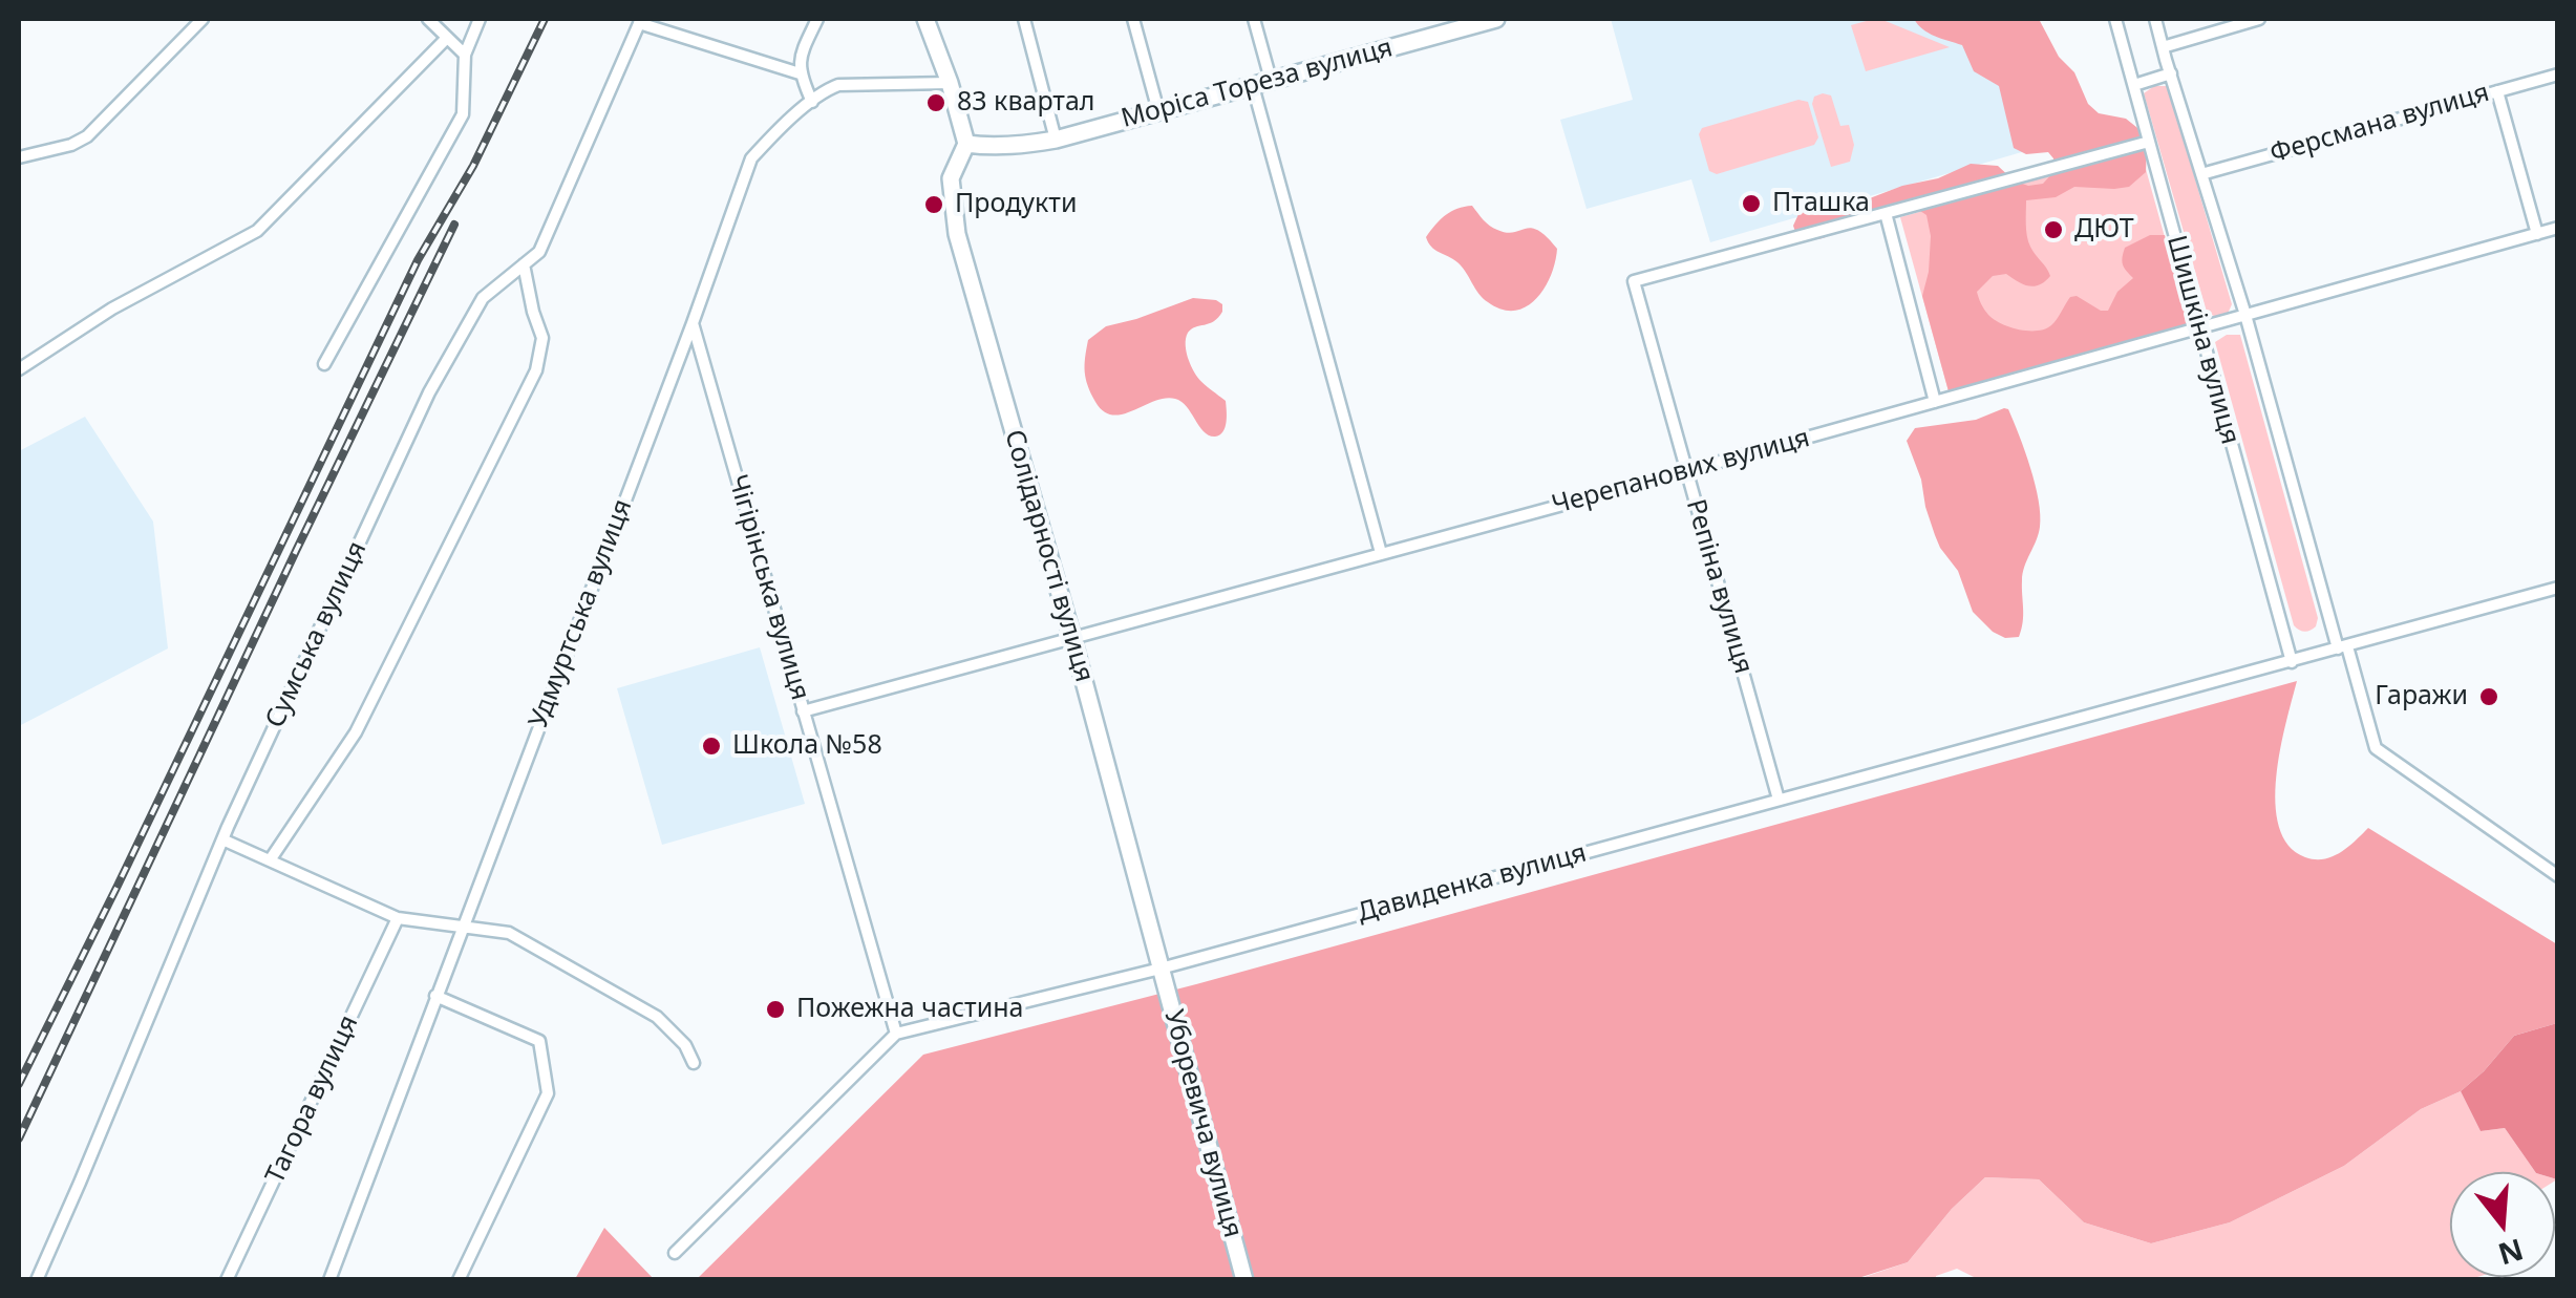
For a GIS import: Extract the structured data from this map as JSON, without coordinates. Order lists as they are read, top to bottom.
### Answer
{
  "streets": {
    "street": [
      "Моріса Тореза вулиця",
      "Ферсмана вулиця",
      "Шишкiна вулиця",
      "Черепанових вулиця",
      "Солідарності вулиця",
      "Репiна вулиця",
      "Чiгiрiнська вулиця",
      "Удмуртська вулиця",
      "Сумська вулиця",
      "Давиденка вулиця",
      "Тагора вулиця",
      "Уборевича вулиця"
    ]
  },
  "crossings": [
    ["Моріса Тореза вулиця", "Солідарності вулиця"],
    ["Шишкiна вулиця", "Черепанових вулиця"],
    ["Шишкiна вулиця", "Репiна вулиця"],
    ["Шишкiна вулиця", "Давиденка вулиця"],
    ["Черепанових вулиця", "Солідарності вулиця"],
    ["Черепанових вулиця", "Репiна вулиця"],
    ["Черепанових вулиця", "Чiгiрiнська вулиця"],
    ["Солідарності вулиця", "Давиденка вулиця"],
    ["Солідарності вулиця", "Уборевича вулиця"],
    ["Репiна вулиця", "Давиденка вулиця"],
    ["Чiгiрiнська вулиця", "Удмуртська вулиця"],
    ["Чiгiрiнська вулиця", "Давиденка вулиця"],
    ["Давиденка вулиця", "Уборевича вулиця"]
  ],
  "places": [
    "83 квартал",
    "Пташка",
    "Продукти",
    "ДЮТ",
    "Гаражи",
    "Школа №58",
    "Пожежна частина"
  ],
  "north": "bottom"
}
